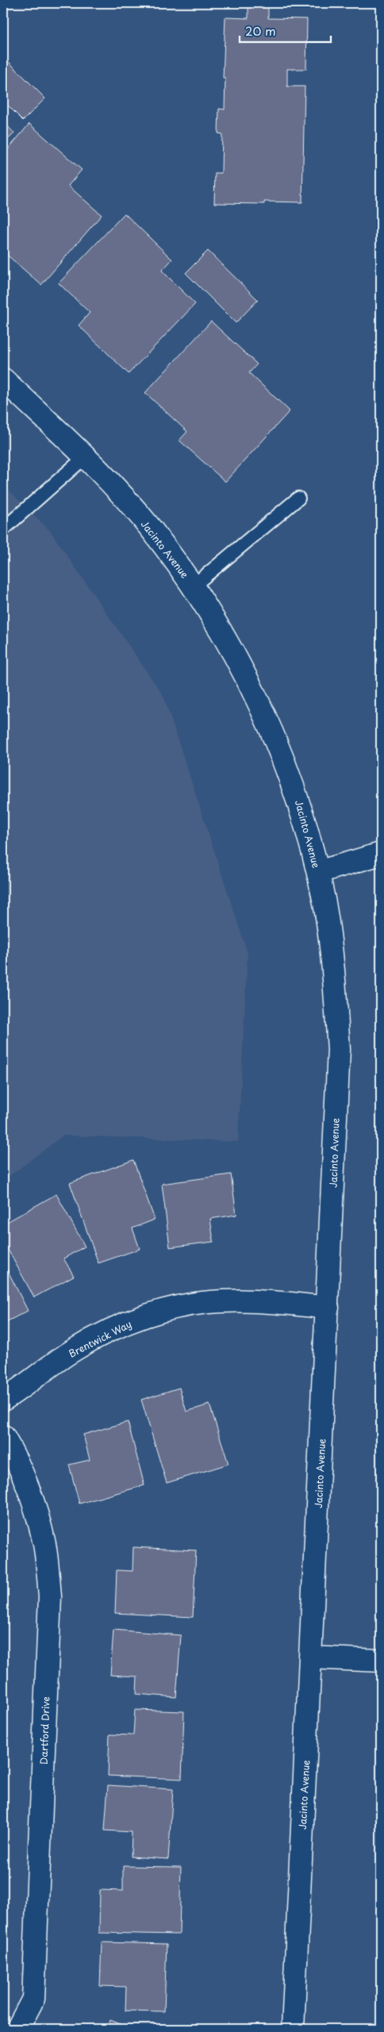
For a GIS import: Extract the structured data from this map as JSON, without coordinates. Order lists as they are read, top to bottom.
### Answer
{
  "streets": {
    "street": ["Jacinto Avenue", "Brentwick Way", "Dartford Drive"]
  },
  "crossings": [
    ["Jacinto Avenue", "Brentwick Way"]
  ],
  "scale_bar": "20 m"
}
